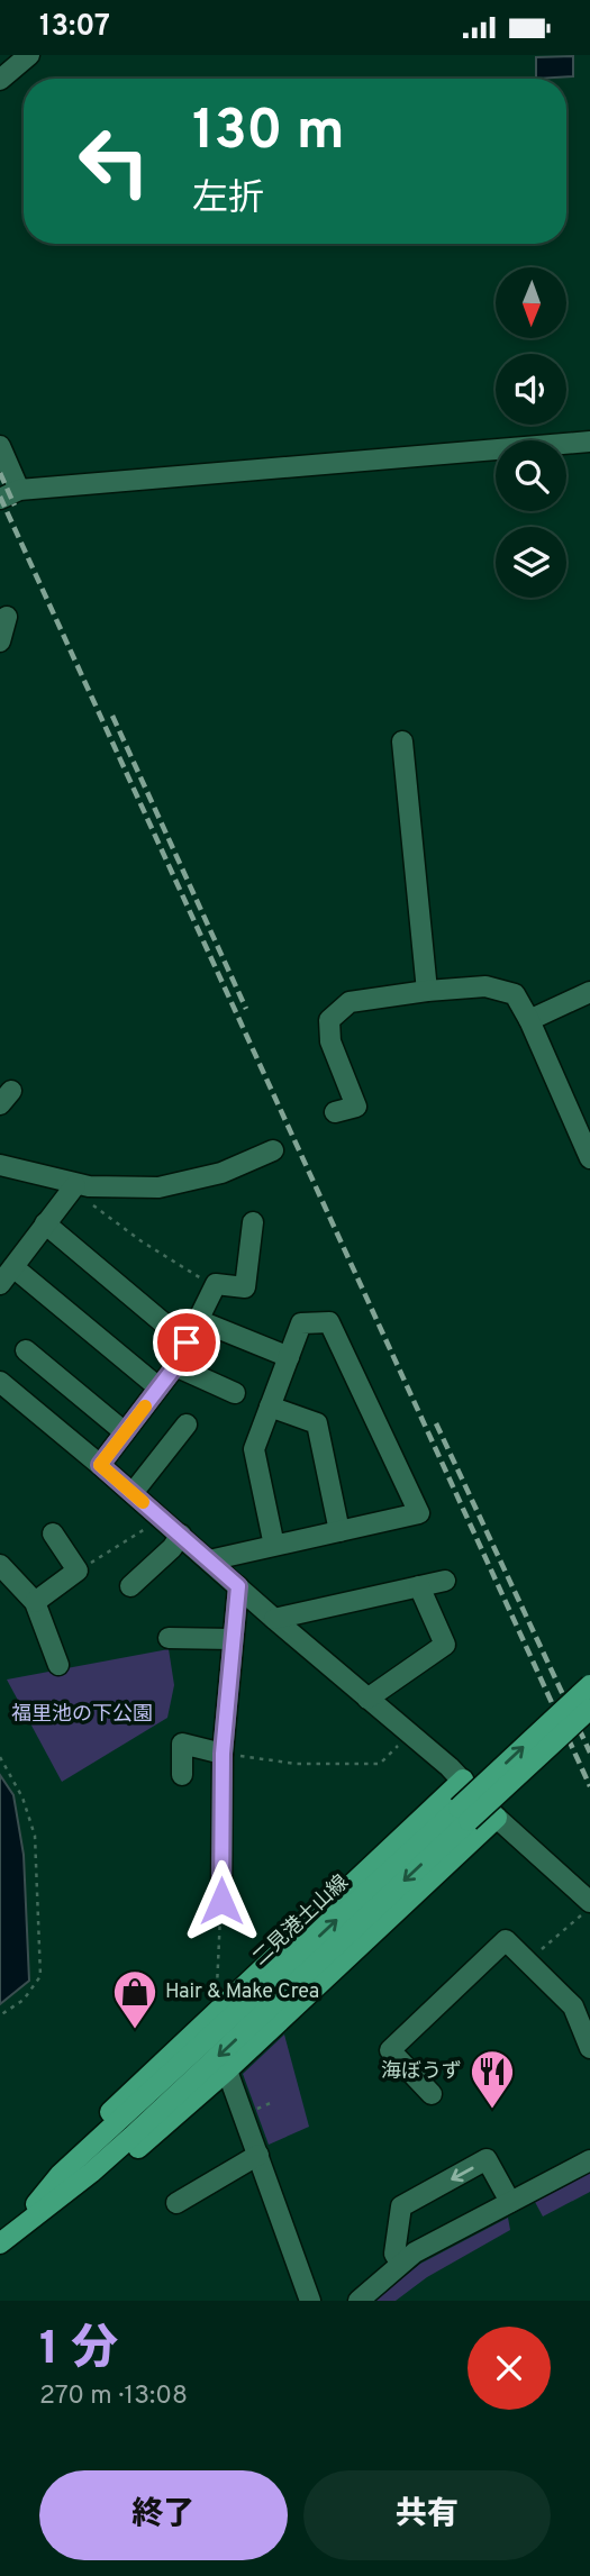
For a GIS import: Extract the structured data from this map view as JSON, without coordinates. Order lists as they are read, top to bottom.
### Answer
{
  "streets": {
    "main road": ["二見港土山線"]
  },
  "parks": ["福里池の下公園"],
  "places": {
    "shop": ["Hair & Make Crea"],
    "restaurant": ["海ぼうず"]
  },
  "north": "bottom",
  "page": {
    "status": "13:07",
    "turn": ["130 m", "左折"],
    "heading": ["1 分", "270 m · 13:08"],
    "buttons": ["終了", "共有"]
  }
}
